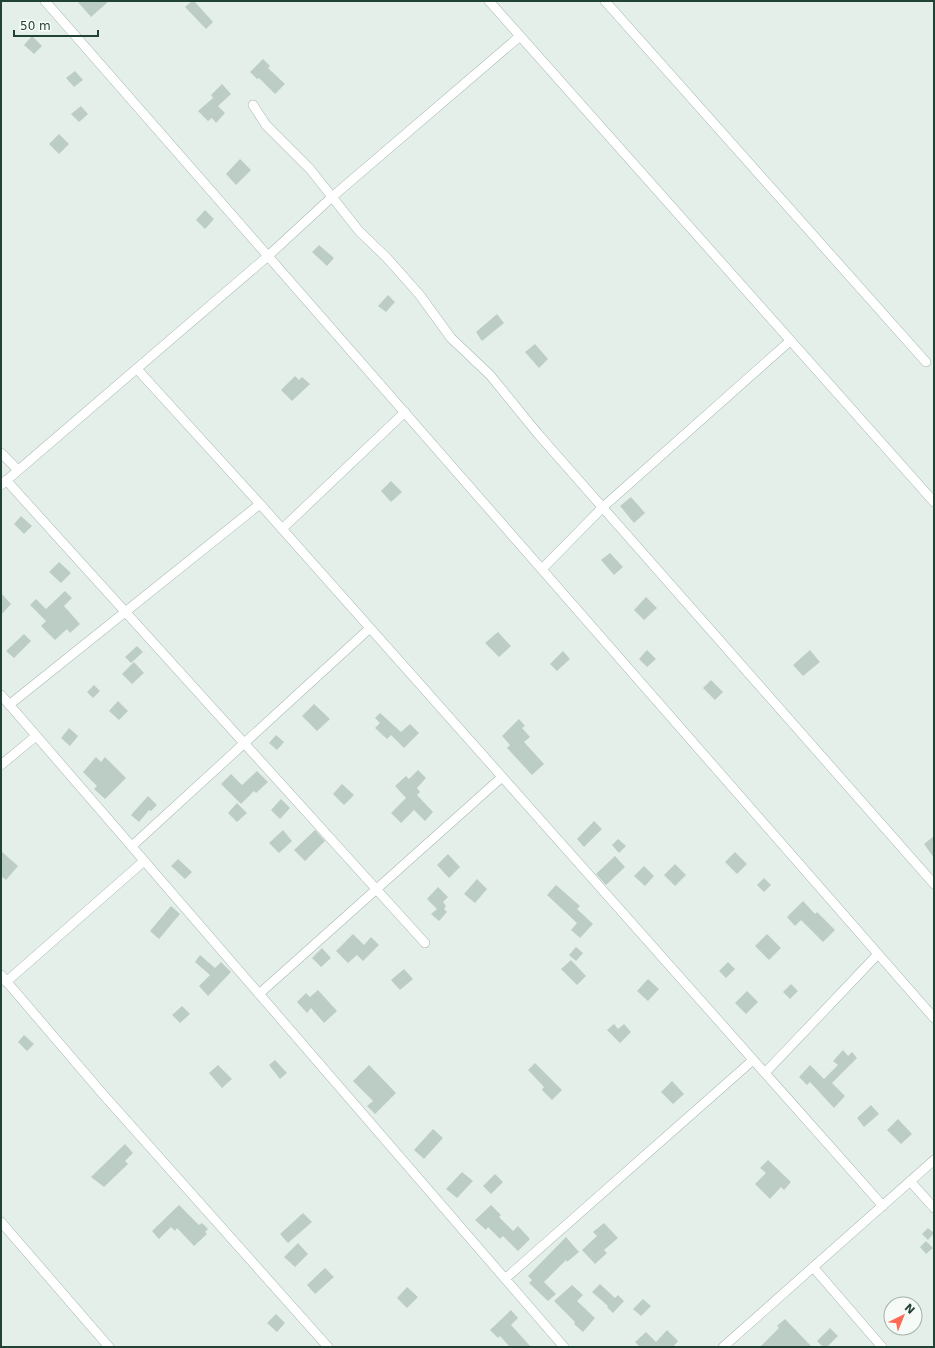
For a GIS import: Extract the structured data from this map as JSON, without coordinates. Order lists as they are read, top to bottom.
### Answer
{
  "scale_bar": "50 m",
  "north": "top right"
}
